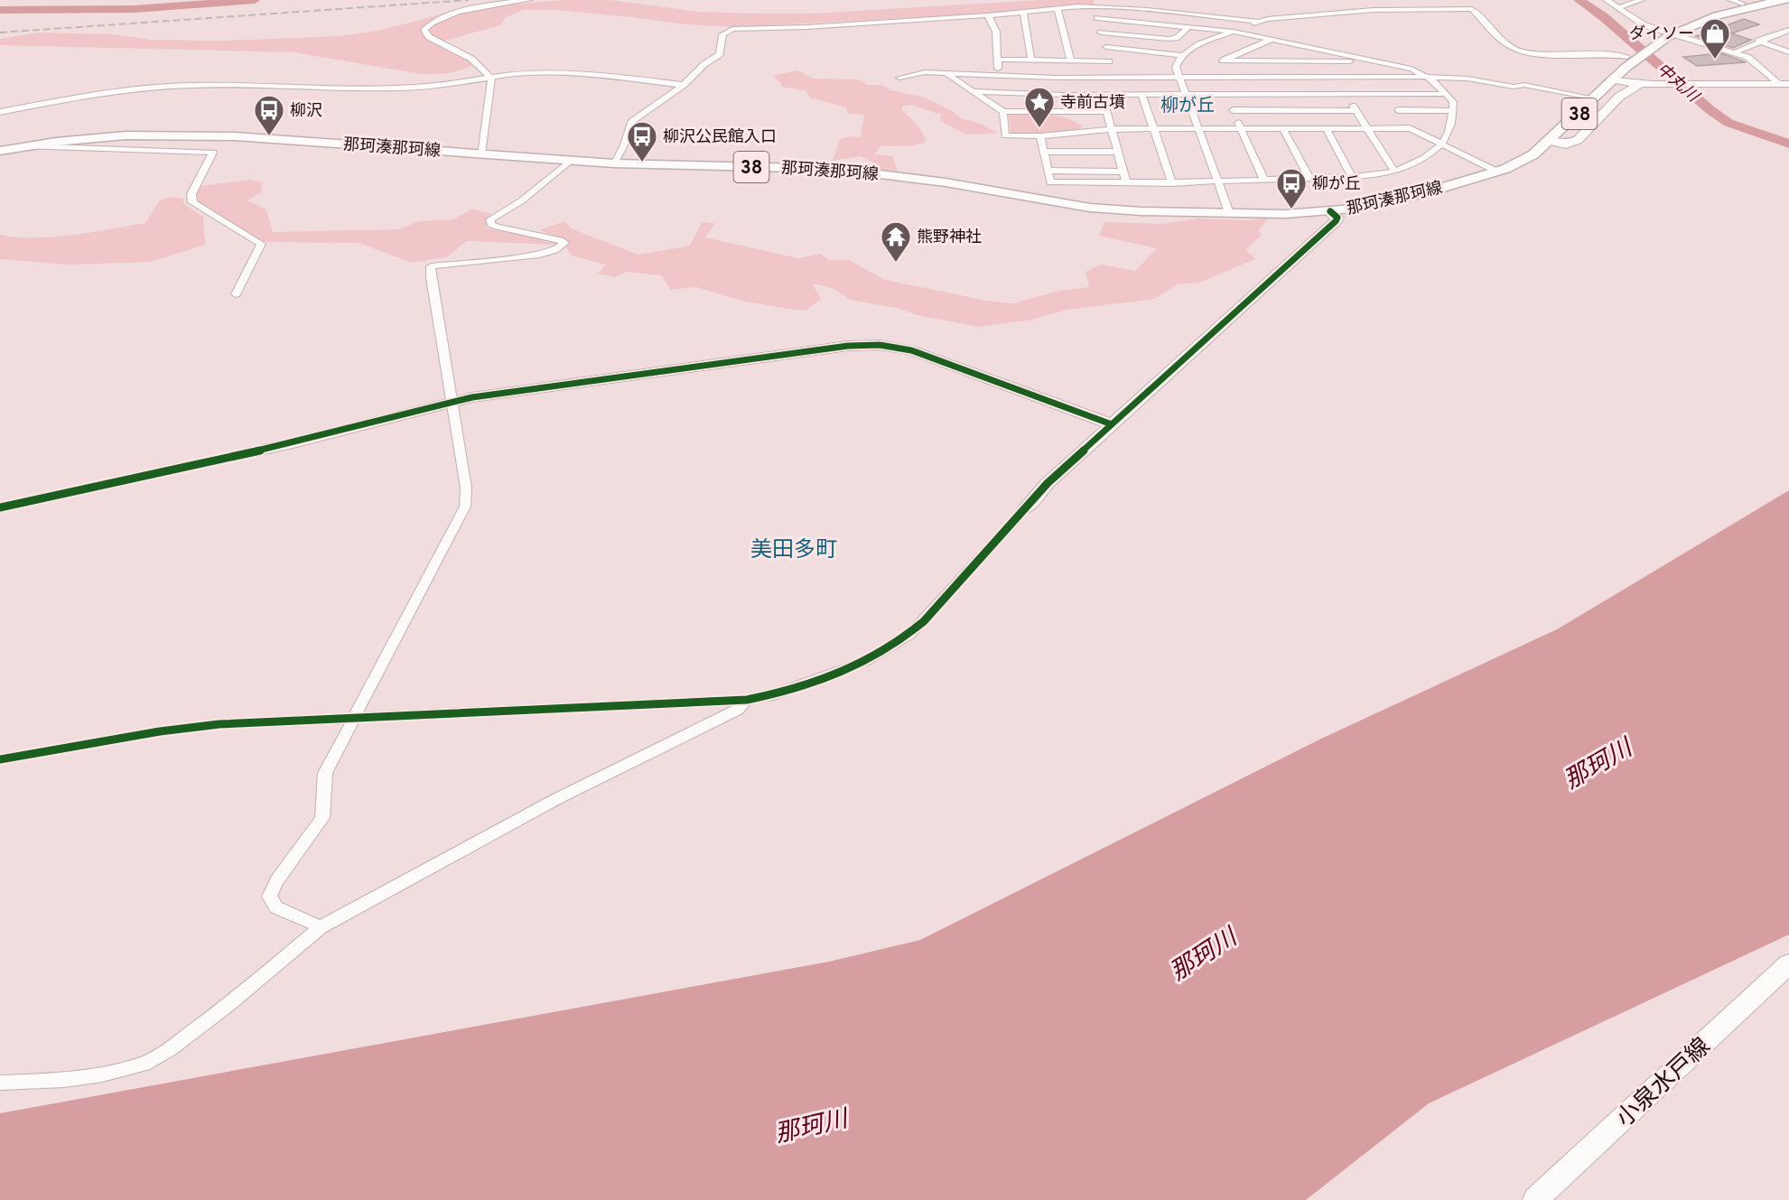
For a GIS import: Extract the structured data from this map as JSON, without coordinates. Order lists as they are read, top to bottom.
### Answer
{
  "streets": {
    "main road": ["38", "那珂湊那珂線"],
    "street": ["小泉水戸線"]
  },
  "districts": ["柳が丘", "美田多町"],
  "water": ["中丸川", "那珂川"],
  "places": {
    "shop": ["ダイソー"],
    "place": ["寺前古墳"],
    "bus stop": ["柳沢", "柳沢公民館入口", "柳が丘"],
    "temple": ["熊野神社"]
  }
}
